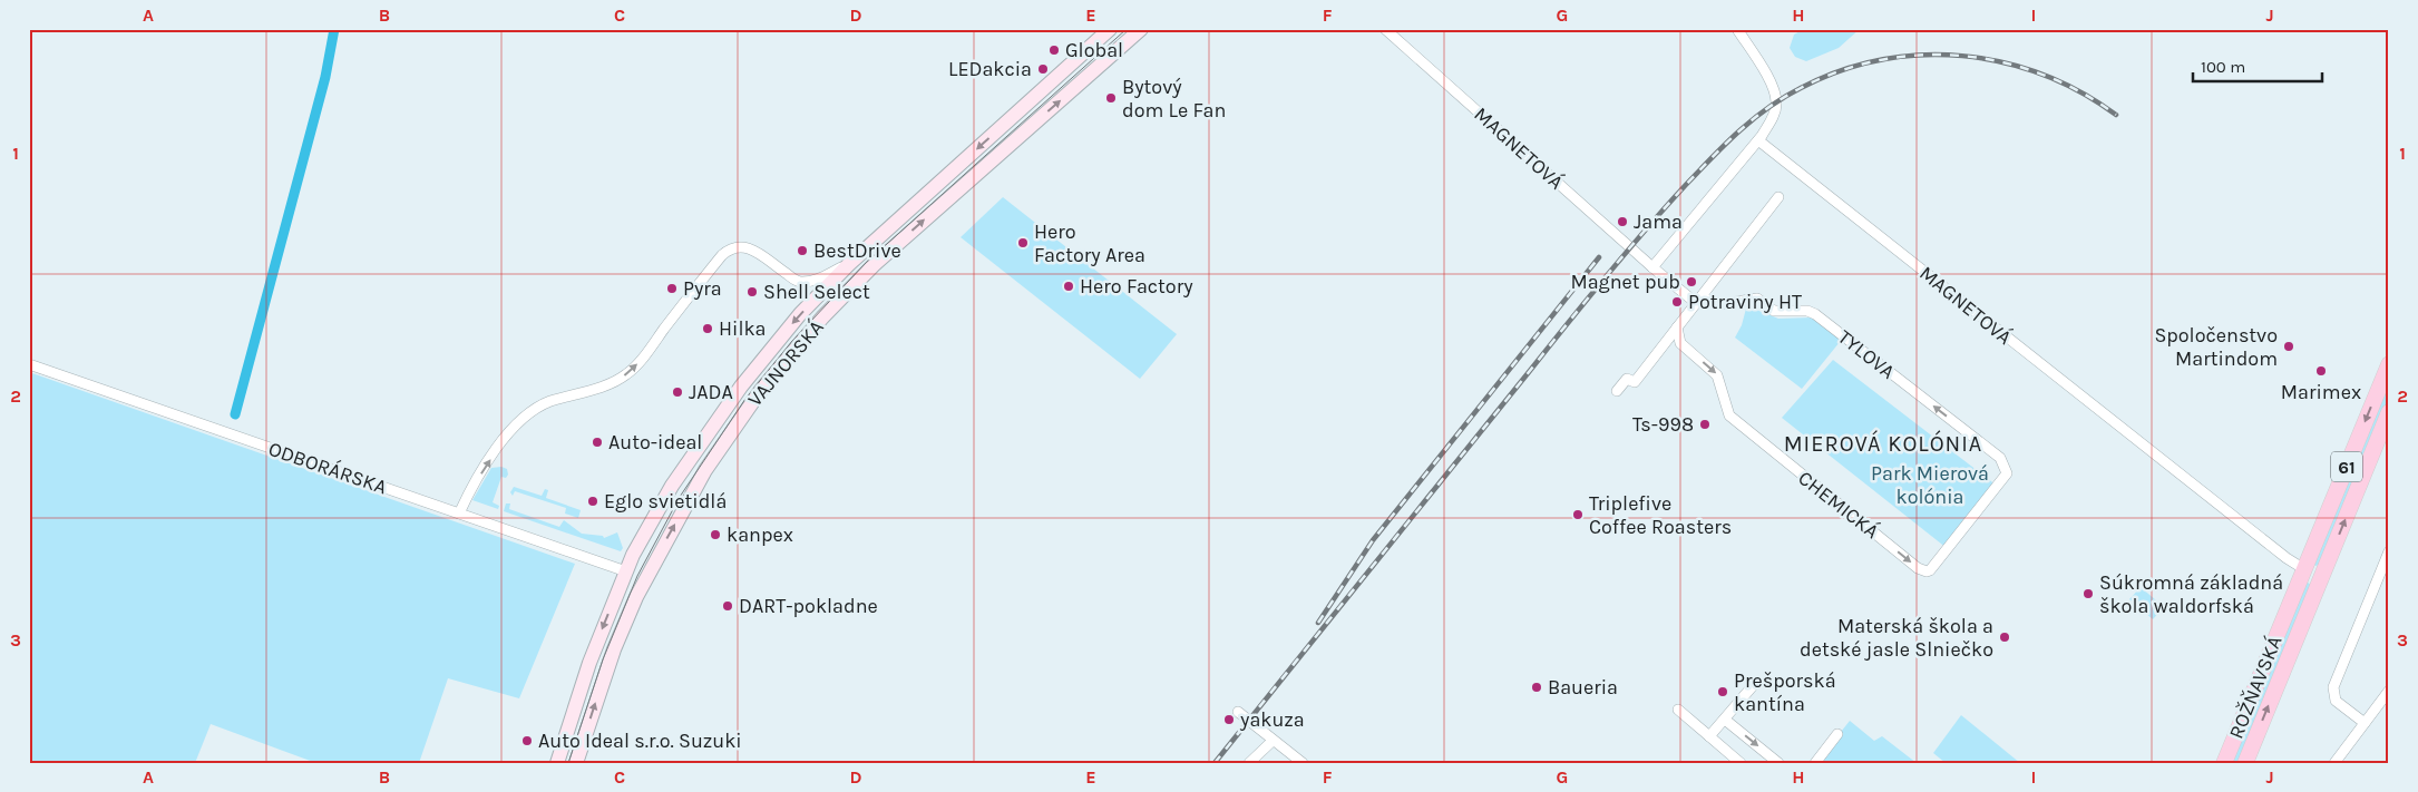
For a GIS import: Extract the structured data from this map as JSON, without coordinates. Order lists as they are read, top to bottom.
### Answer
{
  "streets": {
    "main road": ["VAJNORSKÁ", "61", "ROŽŇAVSKÁ"],
    "street": [
      "MAGNETOVÁ",
      "TYLOVA",
      "ODBORÁRSKA",
      "CHEMICKÁ"
    ]
  },
  "crossings": [
    ["MAGNETOVÁ", "TYLOVA"],
    ["MAGNETOVÁ", "ROŽŇAVSKÁ"],
    ["TYLOVA", "CHEMICKÁ"],
    ["VAJNORSKÁ", "ODBORÁRSKA"]
  ],
  "one_way": ["CHEMICKÁ"],
  "districts": ["MIEROVÁ KOLÓNIA"],
  "parks": ["Park Mierová kolónia"],
  "places": [
    "Global",
    "LEDakcia",
    "Bytový dom Le Fan",
    "Jama",
    "Hero Factory Area",
    "BestDrive",
    "Magnet pub",
    "Hero Factory",
    "Pyra",
    "Shell Select",
    "Potraviny HT",
    "Hilka",
    "Spoločenstvo Martindom",
    "Marimex",
    "JADA",
    "Ts-998",
    "Auto-ideal",
    "Eglo svietidlá",
    "Triplefive Coffee Roasters",
    "kanpex",
    "Súkromná základná škola waldorfská",
    "DART-pokladne",
    "Materská škola a detské jasle Slniečko",
    "Baueria",
    "Prešporská kantína",
    "yakuza",
    "Auto Ideal s.r.o. Suzuki"
  ],
  "scale_bar": "100 m",
  "grid": {
    "columns": [
      "A",
      "B",
      "C",
      "D",
      "E",
      "F",
      "G",
      "H",
      "I",
      "J"
    ],
    "rows": ["1", "2", "3"]
  }
}
